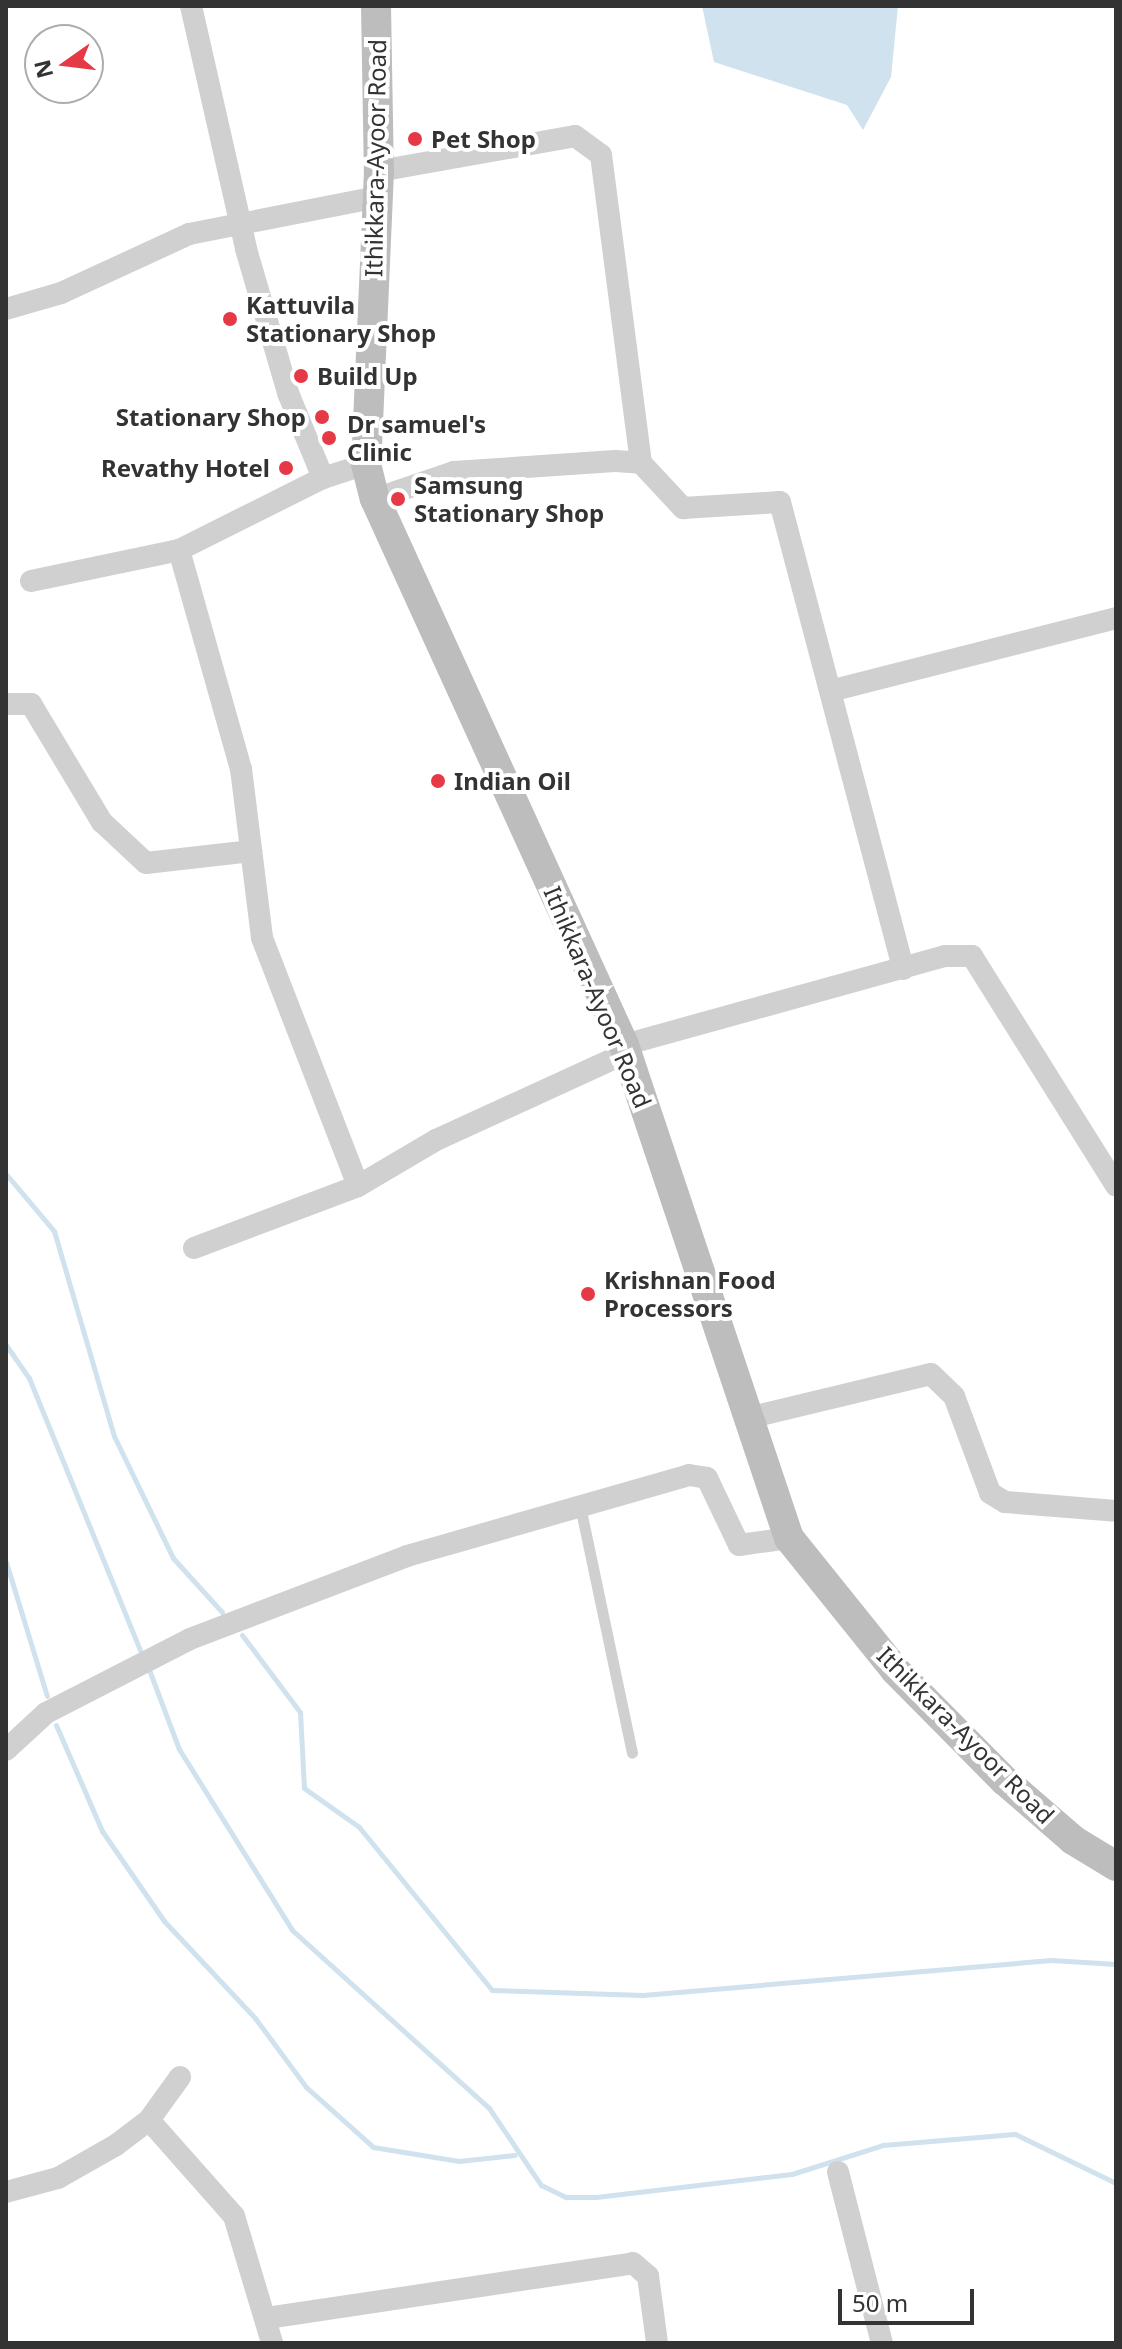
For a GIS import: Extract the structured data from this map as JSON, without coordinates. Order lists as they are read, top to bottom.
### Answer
{
  "streets": {
    "main road": ["Ithikkara-Ayoor Road"]
  },
  "places": [
    "Pet Shop",
    "Kattuvila Stationary Shop",
    "Build Up",
    "Stationary Shop",
    "Dr samuel's Clinic",
    "Revathy Hotel",
    "Samsung Stationary Shop",
    "Indian Oil",
    "Krishnan Food Processors"
  ],
  "scale_bar": "50 m",
  "north": "left"
}
